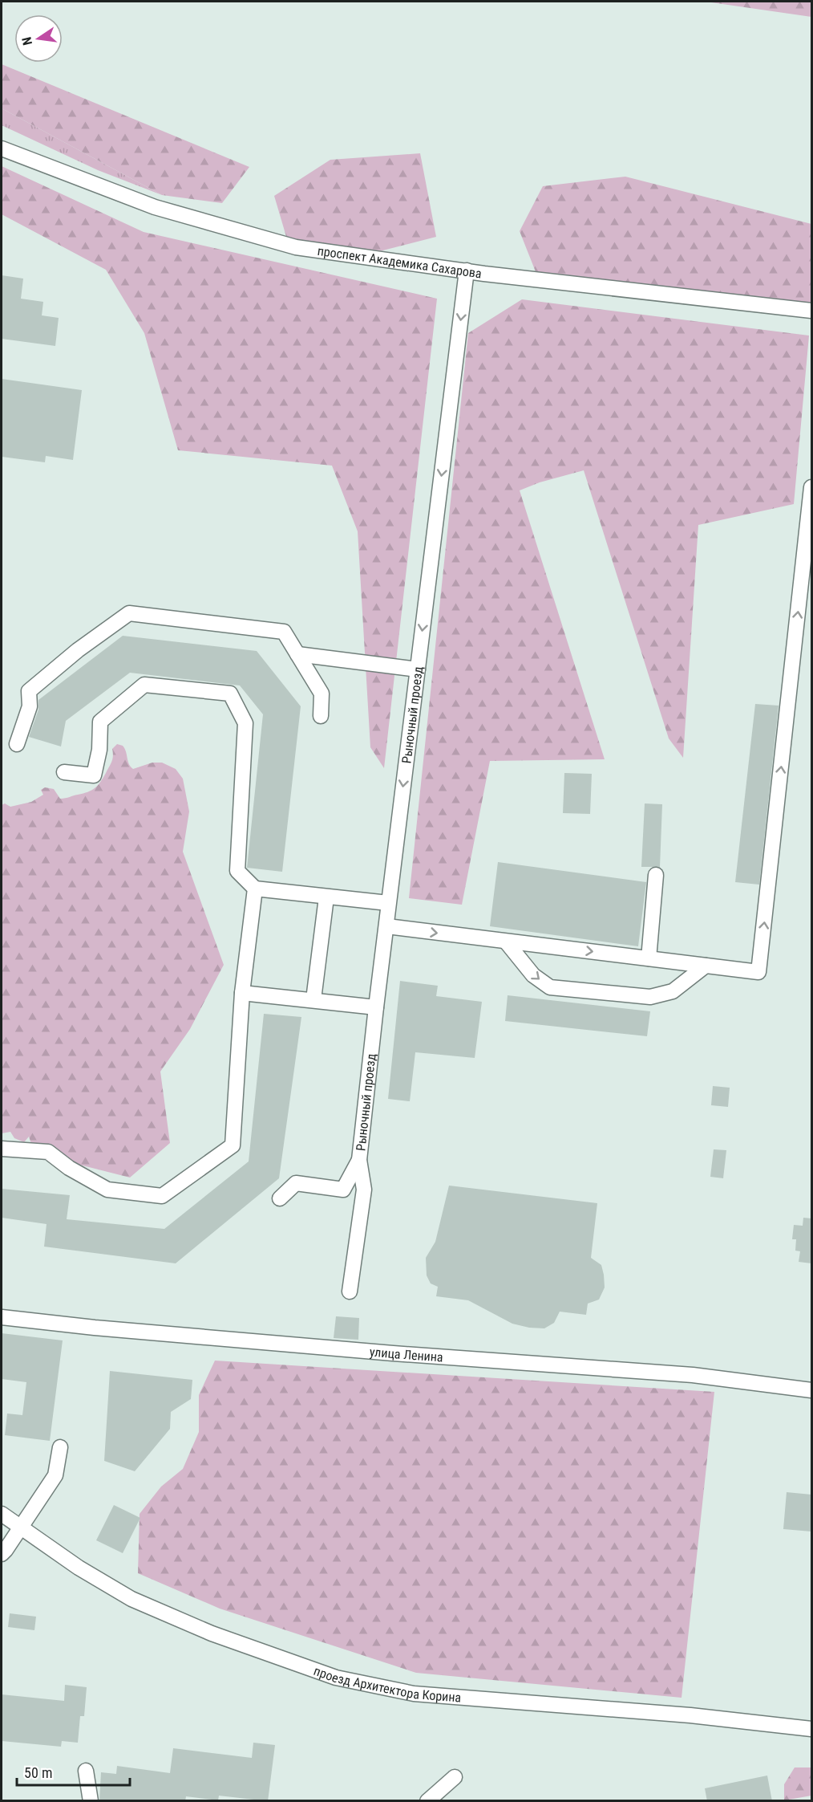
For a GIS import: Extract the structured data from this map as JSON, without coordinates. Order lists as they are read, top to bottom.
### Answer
{
  "streets": {
    "street": [
      "проспект Академика Сахарова",
      "Рыночный проезд",
      "улица Ленина",
      "проезд Архитектора Корина"
    ]
  },
  "crossings": [
    ["проспект Академика Сахарова", "Рыночный проезд"]
  ],
  "one_way": ["Рыночный проезд"],
  "scale_bar": "50 m",
  "north": "left"
}
